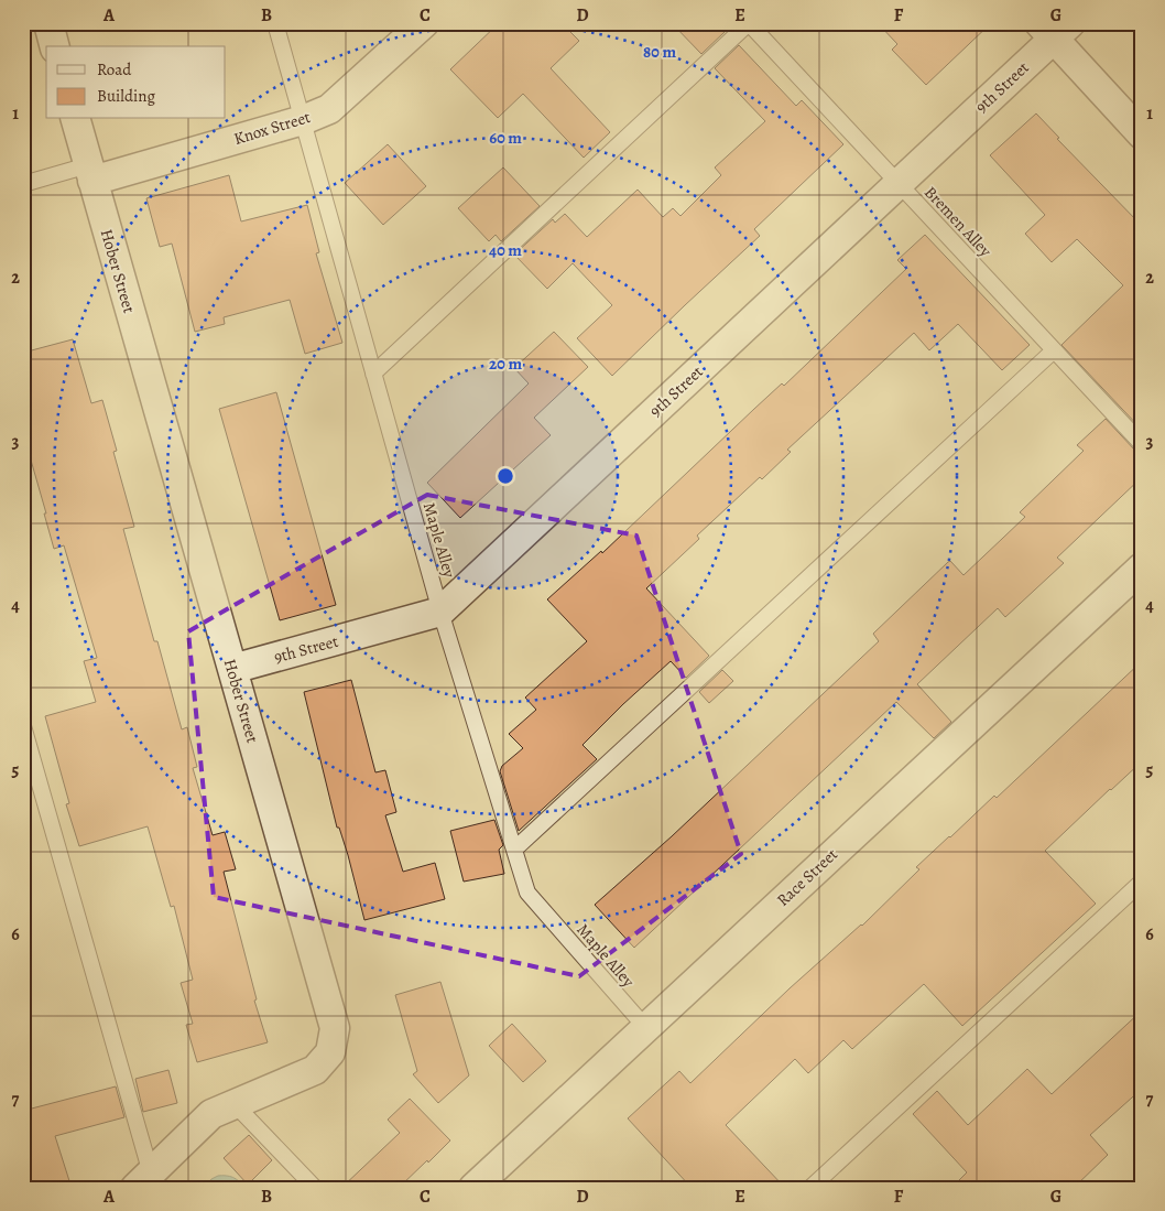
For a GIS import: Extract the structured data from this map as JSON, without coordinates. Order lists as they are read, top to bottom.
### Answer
{
  "streets": {
    "street": [
      "9th Street",
      "Knox Street",
      "Hober Street",
      "Race Street"
    ],
    "lane": ["Bremen Alley", "Maple Alley"]
  },
  "crossings": [
    ["9th Street", "Bremen Alley"],
    ["9th Street", "Hober Street"],
    ["9th Street", "Maple Alley"],
    ["Knox Street", "Hober Street"],
    ["Knox Street", "Maple Alley"],
    ["Maple Alley", "Race Street"]
  ],
  "legend": ["Road", "Building"],
  "grid": {
    "columns": [
      "A",
      "B",
      "C",
      "D",
      "E",
      "F",
      "G"
    ],
    "rows": [
      "1",
      "2",
      "3",
      "4",
      "5",
      "6",
      "7"
    ]
  },
  "rings": [
    "80 m",
    "60 m",
    "40 m",
    "20 m"
  ]
}
